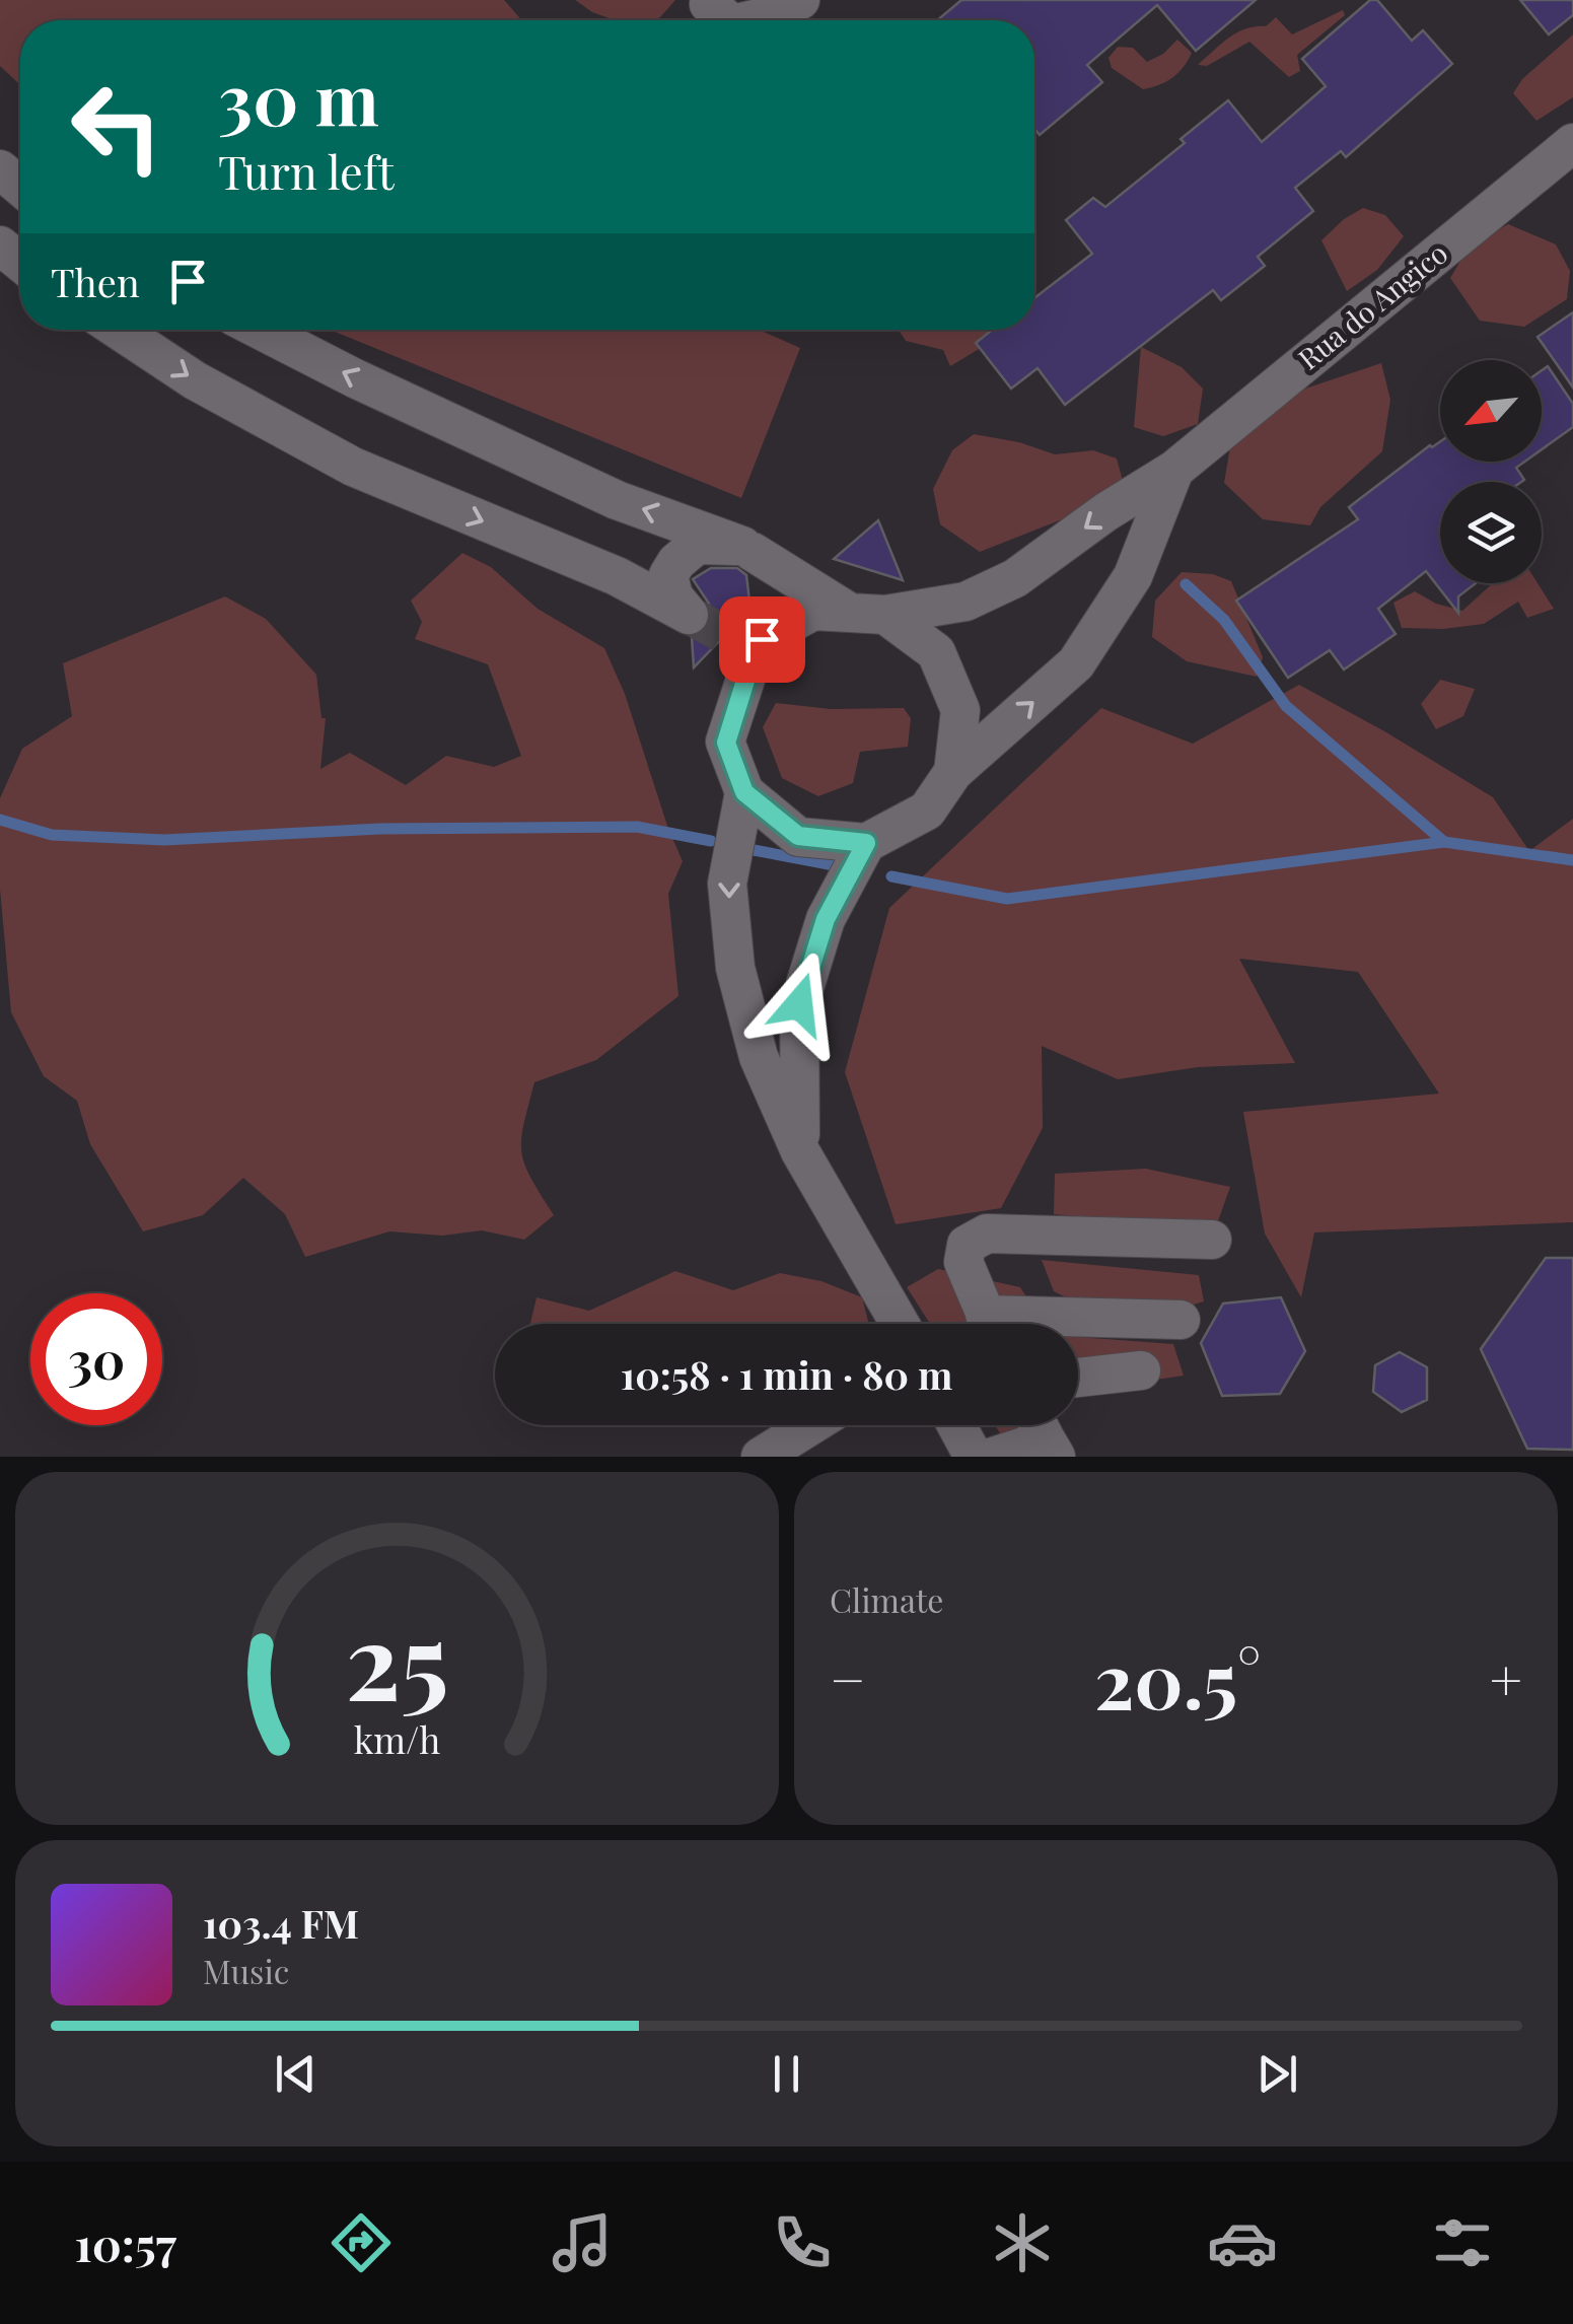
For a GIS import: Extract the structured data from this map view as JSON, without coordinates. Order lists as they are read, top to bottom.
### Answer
{
  "streets": {
    "street": ["Rua do Angico"]
  },
  "north": "bottom left",
  "page": {
    "turn": ["30 m", "Turn left"],
    "then": "Then",
    "limit": "30",
    "trip": "10:58 · 1 min · 80 m",
    "tile": "Climate",
    "heat": ["−", "20.5°", "+"],
    "song": ["103.4 FM", "Music"],
    "tabs": "10:57",
    "gauge": ["25", "km/h"]
  }
}
